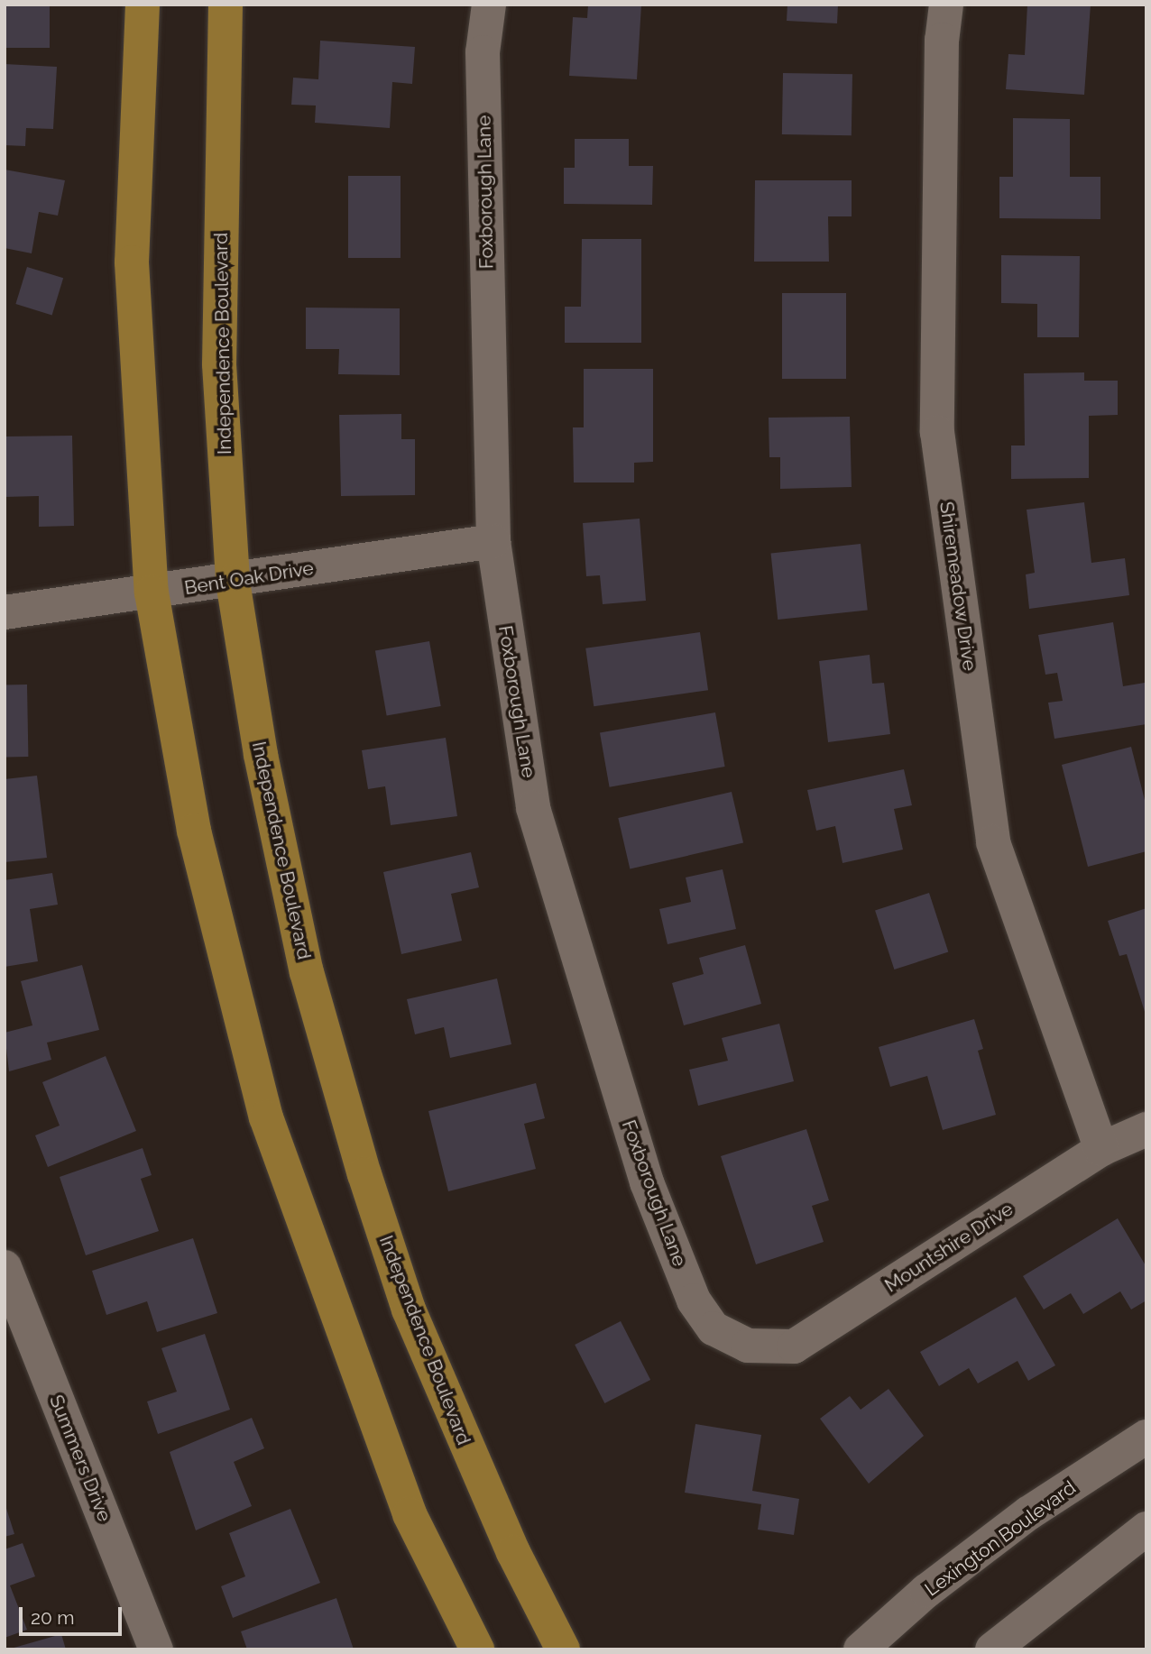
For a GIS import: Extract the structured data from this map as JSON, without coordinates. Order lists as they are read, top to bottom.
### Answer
{
  "streets": {
    "main road": ["Independence Boulevard"],
    "street": [
      "Foxborough Lane",
      "Bent Oak Drive",
      "Shiremeadow Drive",
      "Mountshire Drive",
      "Summers Drive",
      "Lexington Boulevard"
    ]
  },
  "crossings": [
    ["Foxborough Lane", "Bent Oak Drive"],
    ["Foxborough Lane", "Mountshire Drive"],
    ["Independence Boulevard", "Bent Oak Drive"],
    ["Shiremeadow Drive", "Mountshire Drive"]
  ],
  "scale_bar": "20 m"
}
